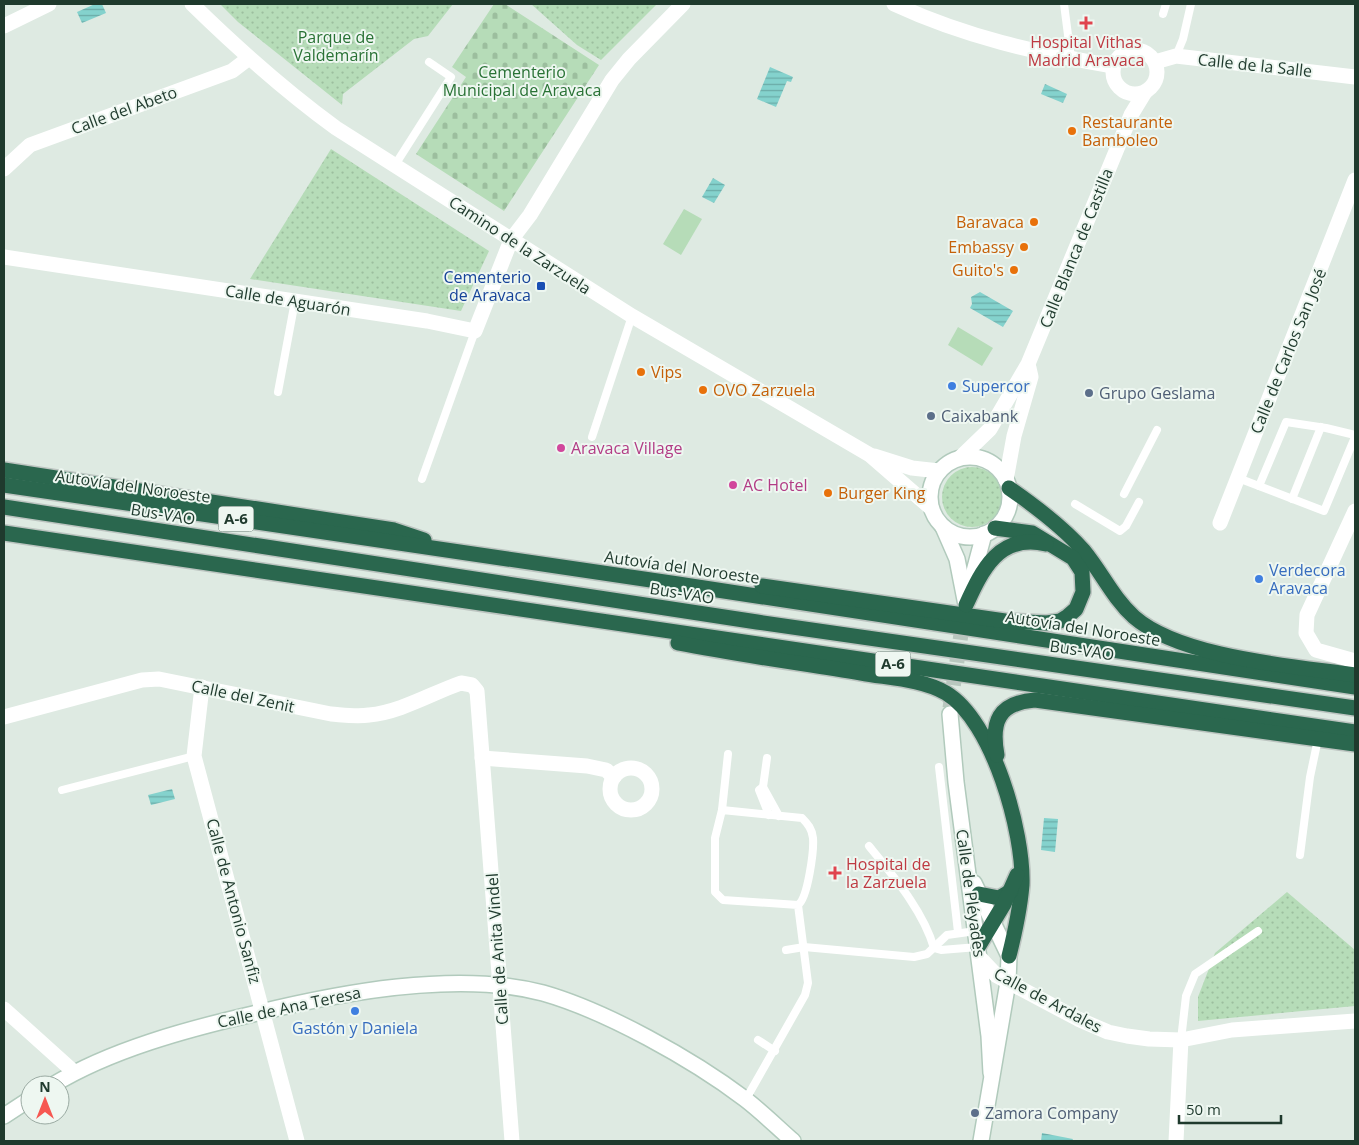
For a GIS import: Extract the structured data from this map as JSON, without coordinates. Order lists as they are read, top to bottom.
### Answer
{
  "streets": {
    "highway": ["Autovía del Noroeste", "Bus-VAO", "A-6"],
    "street": [
      "Calle de la Salle",
      "Calle del Abeto",
      "Camino de la Zarzuela",
      "Calle Blanca de Castilla",
      "Calle de Aguarón",
      "Calle de Carlos San José",
      "Calle del Zenit",
      "Calle de Pléyades",
      "Calle de Antonio Sanfiz",
      "Calle de Anita Vindel",
      "Calle de Ardales",
      "Calle de Ana Teresa"
    ]
  },
  "crossings": [
    ["Calle de la Salle", "Calle Blanca de Castilla"],
    ["Calle del Abeto", "Camino de la Zarzuela"],
    ["Camino de la Zarzuela", "Calle Blanca de Castilla"],
    ["Calle del Zenit", "Calle de Antonio Sanfiz"],
    ["Calle del Zenit", "Calle de Anita Vindel"],
    ["Calle de Pléyades", "Calle de Ardales"],
    ["Calle de Antonio Sanfiz", "Calle de Ana Teresa"],
    ["Calle de Anita Vindel", "Calle de Ana Teresa"]
  ],
  "parks": ["Parque de Valdemarín", "Cementerio Municipal de Aravaca"],
  "places": {
    "health": ["Hospital Vithas Madrid Aravaca", "Hospital de la Zarzuela"],
    "other": [
      "Restaurante Bamboleo",
      "Baravaca",
      "Embassy",
      "Guito's",
      "Vips",
      "Supercor",
      "OVO Zarzuela",
      "Grupo Geslama",
      "Caixabank",
      "Aravaca Village",
      "AC Hotel",
      "Burger King",
      "Verdecora Aravaca",
      "Gastón y Daniela",
      "Zamora Company"
    ],
    "transit": ["Cementerio de Aravaca"]
  },
  "scale_bar": "50 m",
  "north": "top"
}
